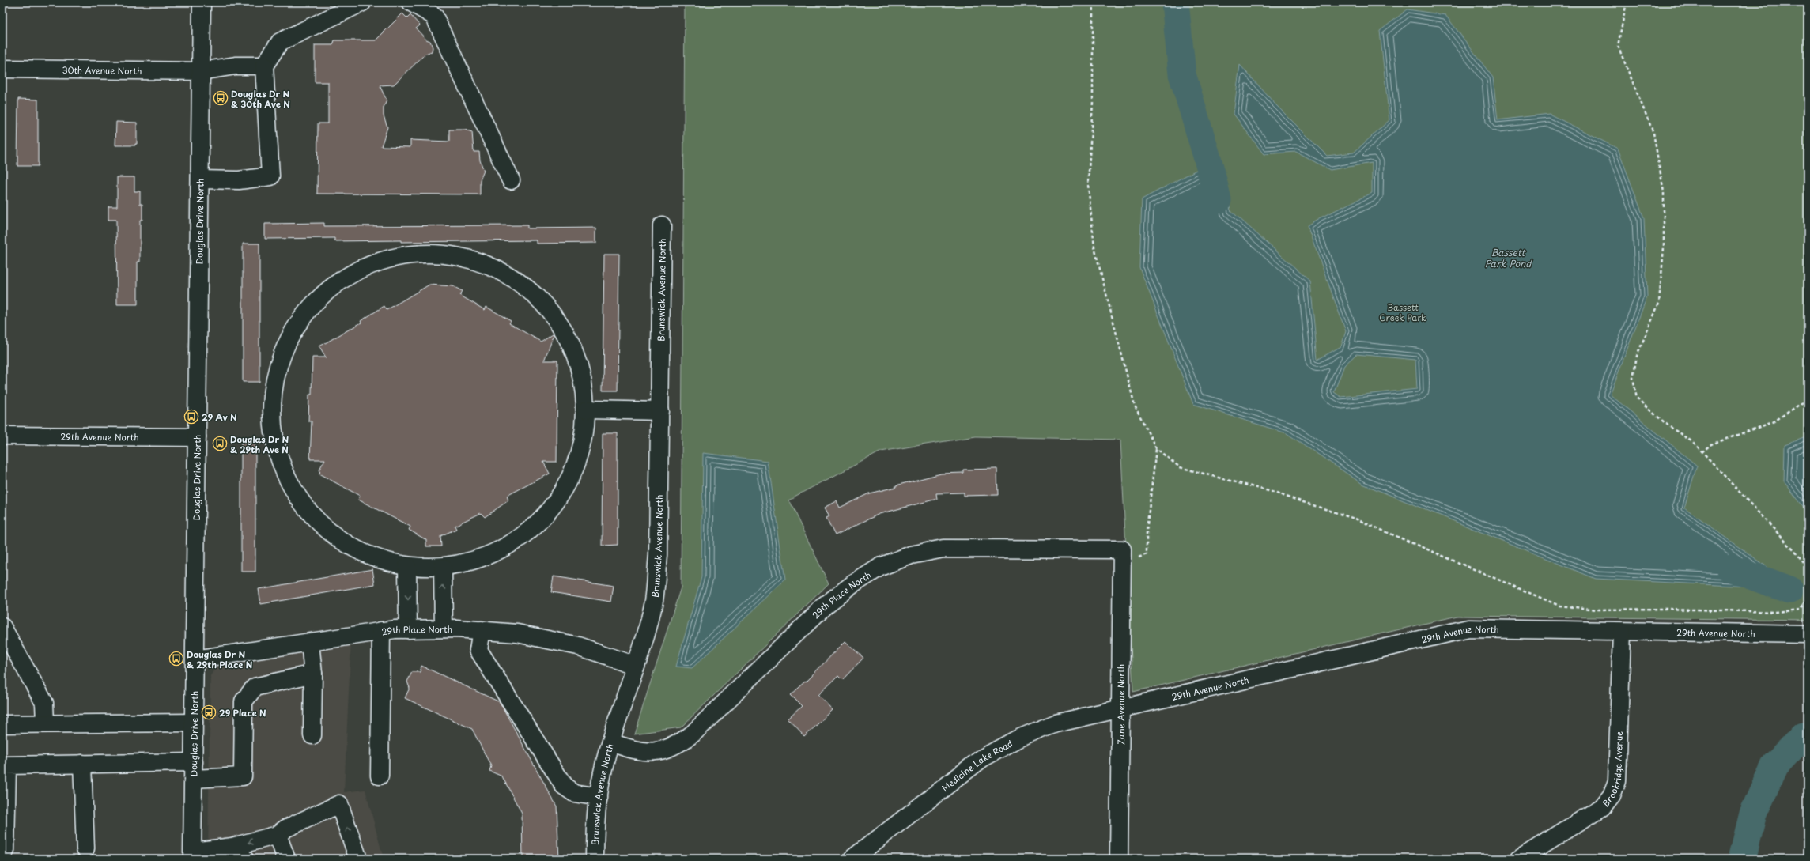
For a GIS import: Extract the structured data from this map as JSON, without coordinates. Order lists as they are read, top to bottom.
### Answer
{
  "streets": {
    "street": [
      "30th Avenue North",
      "Douglas Drive North",
      "Brunswick Avenue North",
      "29th Avenue North",
      "29th Place North",
      "Zane Avenue North",
      "Medicine Lake Road",
      "Brookridge Avenue"
    ]
  },
  "crossings": [
    ["30th Avenue North", "Douglas Drive North"],
    ["Douglas Drive North", "29th Avenue North"],
    ["Douglas Drive North", "29th Place North"],
    ["Brunswick Avenue North", "29th Place North"],
    ["29th Avenue North", "Zane Avenue North"],
    ["29th Avenue North", "Medicine Lake Road"],
    ["29th Avenue North", "Brookridge Avenue"],
    ["29th Place North", "Zane Avenue North"],
    ["Zane Avenue North", "Medicine Lake Road"]
  ],
  "water": ["Bassett Park Pond"],
  "parks": ["Bassett Creek Park"],
  "places": {
    "bus stop": [
      "Douglas Dr N & 30th Ave N",
      "29 Av N",
      "Douglas Dr N & 29th Ave N",
      "Douglas Dr N & 29th Place N",
      "29 Place N"
    ]
  }
}
